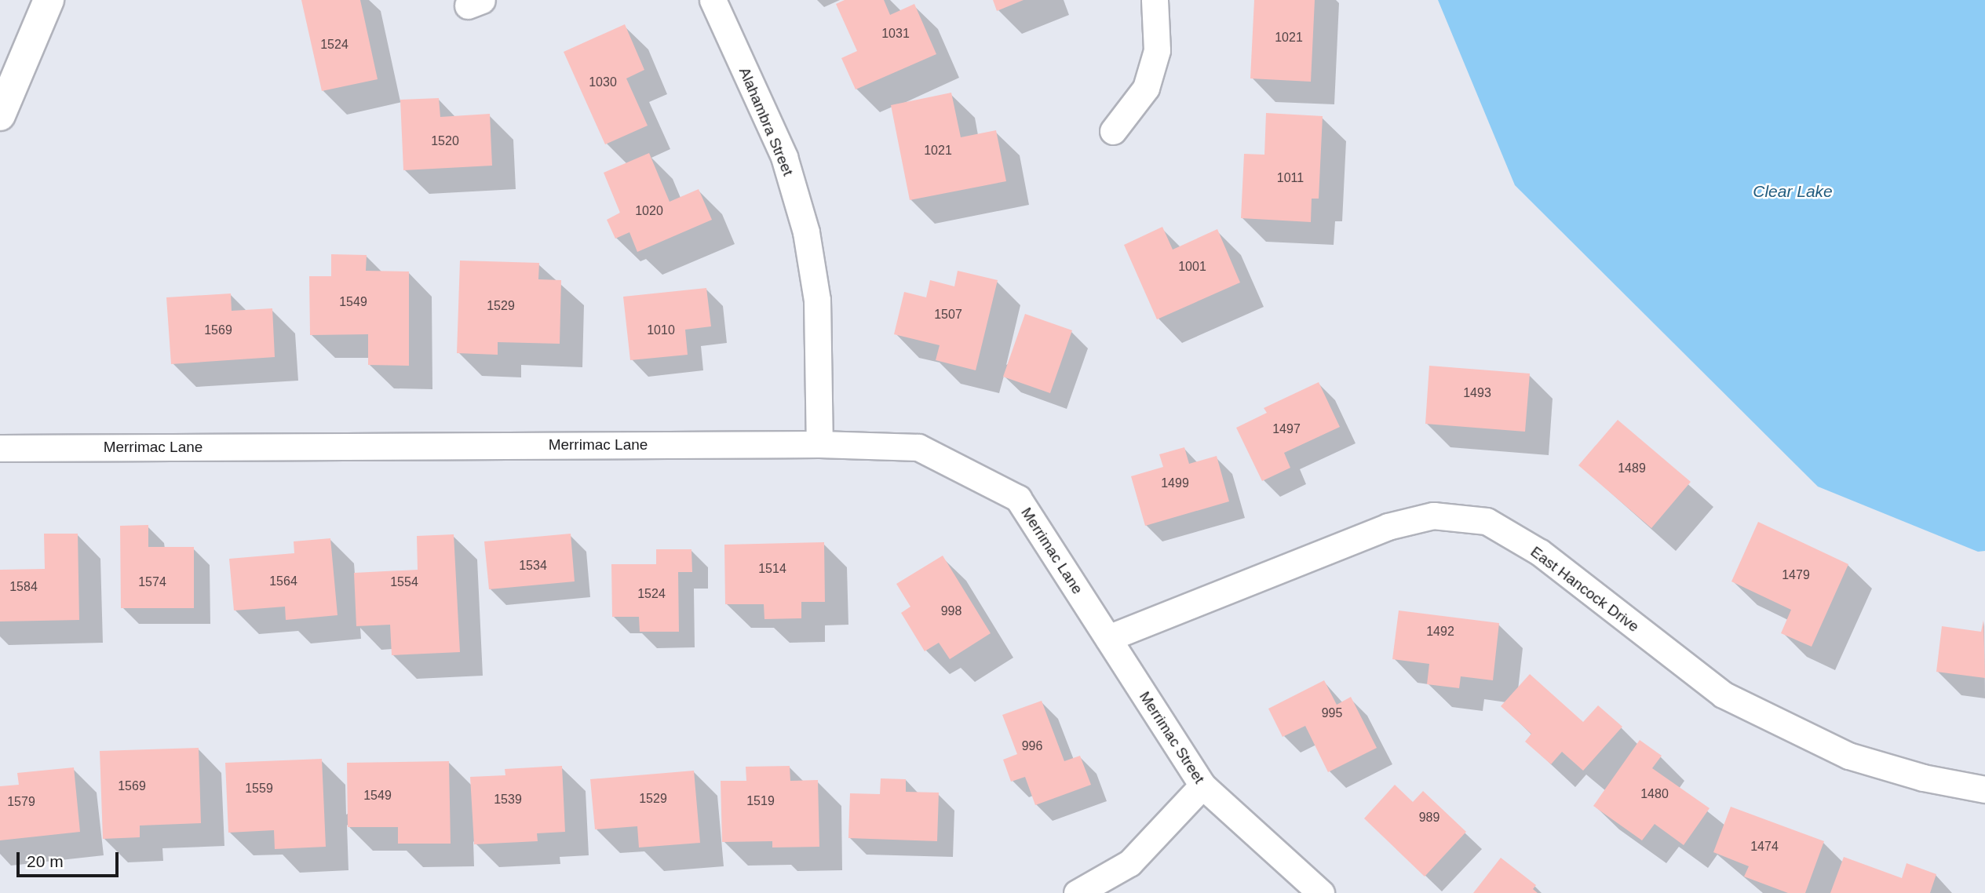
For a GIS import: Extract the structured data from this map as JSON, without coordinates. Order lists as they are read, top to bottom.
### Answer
{
  "streets": {
    "street": [
      "Alahambra Street",
      "Merrimac Lane",
      "East Hancock Drive",
      "Merrimac Street"
    ]
  },
  "crossings": [
    ["Alahambra Street", "Merrimac Lane"],
    ["Merrimac Lane", "East Hancock Drive"],
    ["Merrimac Lane", "Merrimac Street"],
    ["East Hancock Drive", "Merrimac Street"]
  ],
  "water": ["Clear Lake"],
  "house_numbers": [
    "1031",
    "1021",
    "1524",
    "1030",
    "1520",
    "1021",
    "1011",
    "1020",
    "1001",
    "1549",
    "1529",
    "1507",
    "1569",
    "1010",
    "1493",
    "1497",
    "1489",
    "1499",
    "1534",
    "1514",
    "1479",
    "1564",
    "1574",
    "1554",
    "1584",
    "1524",
    "998",
    "1492",
    "995",
    "996",
    "1569",
    "1559",
    "1480",
    "1549",
    "1529",
    "1539",
    "1519",
    "1579",
    "989",
    "1474"
  ],
  "scale_bar": "20 m"
}
